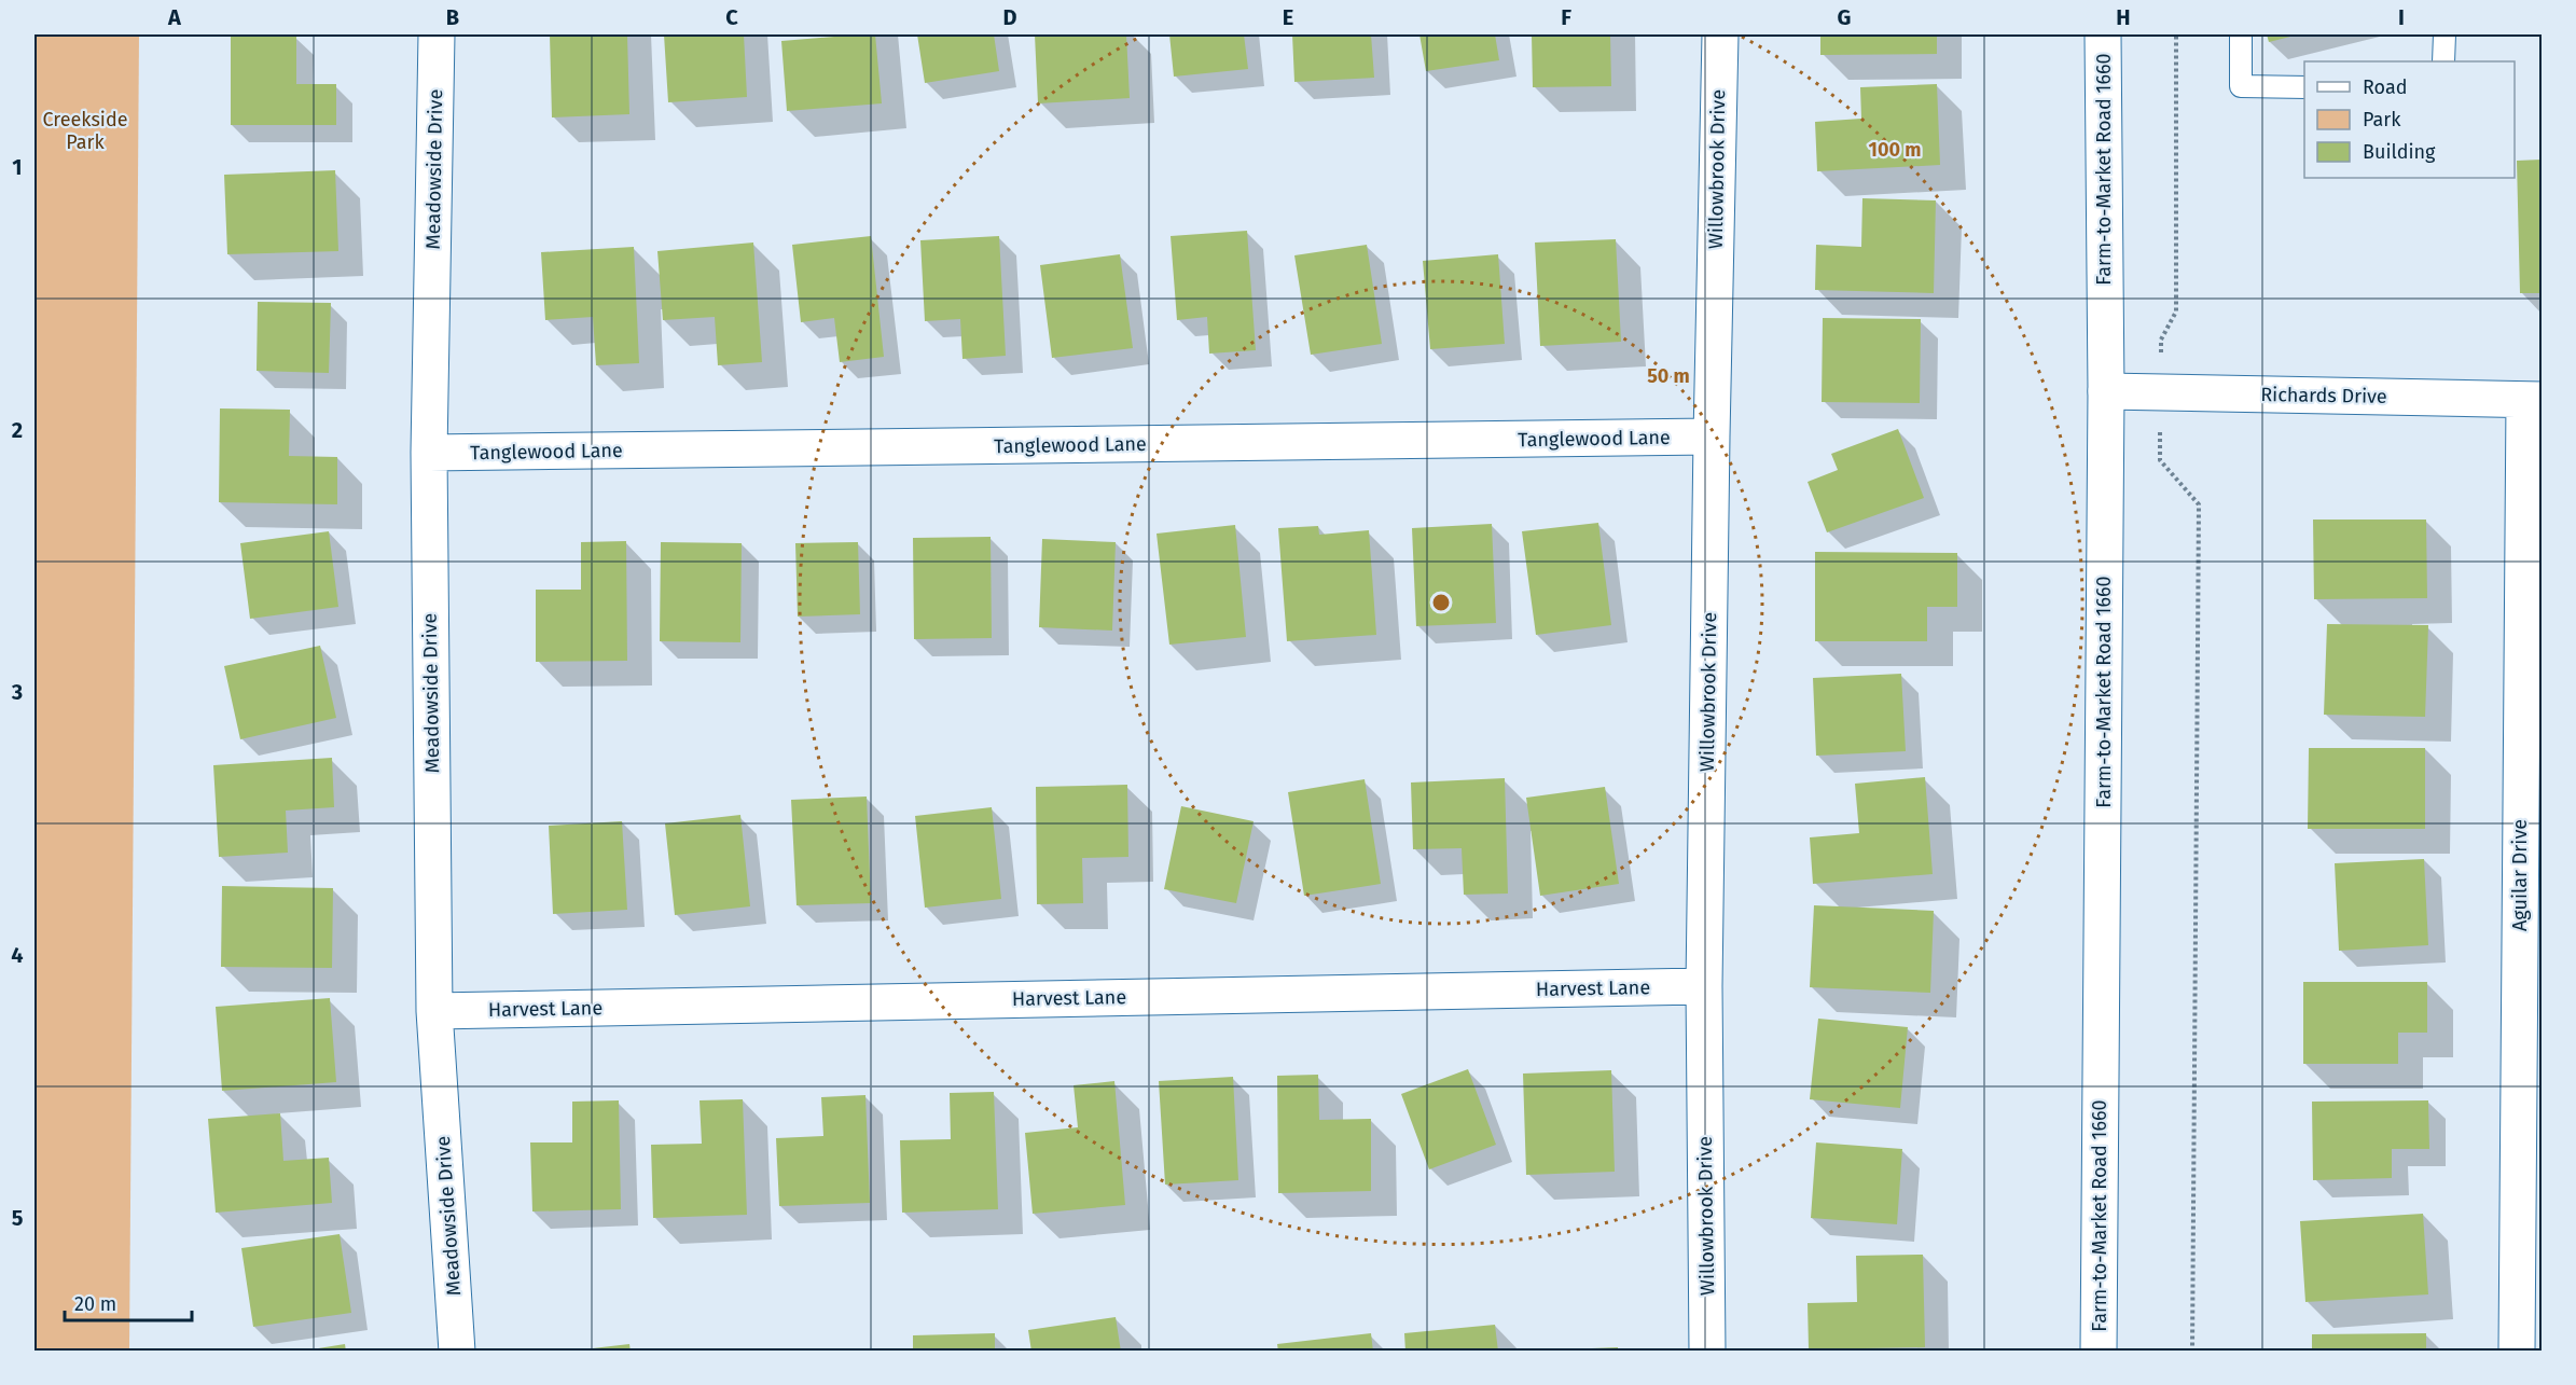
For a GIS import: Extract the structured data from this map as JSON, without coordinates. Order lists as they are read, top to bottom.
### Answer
{
  "streets": {
    "street": [
      "Meadowside Drive",
      "Willowbrook Drive",
      "Farm-to-Market Road 1660",
      "Richards Drive",
      "Tanglewood Lane",
      "Aguilar Drive",
      "Harvest Lane"
    ]
  },
  "crossings": [
    ["Meadowside Drive", "Tanglewood Lane"],
    ["Meadowside Drive", "Harvest Lane"],
    ["Willowbrook Drive", "Tanglewood Lane"],
    ["Willowbrook Drive", "Harvest Lane"],
    ["Farm-to-Market Road 1660", "Richards Drive"],
    ["Richards Drive", "Aguilar Drive"]
  ],
  "parks": ["Creekside Park"],
  "legend": ["Road", "Park", "Building"],
  "scale_bar": "20 m",
  "grid": {
    "columns": [
      "A",
      "B",
      "C",
      "D",
      "E",
      "F",
      "G",
      "H",
      "I"
    ],
    "rows": [
      "1",
      "2",
      "3",
      "4",
      "5"
    ]
  },
  "rings": ["100 m", "50 m"]
}
